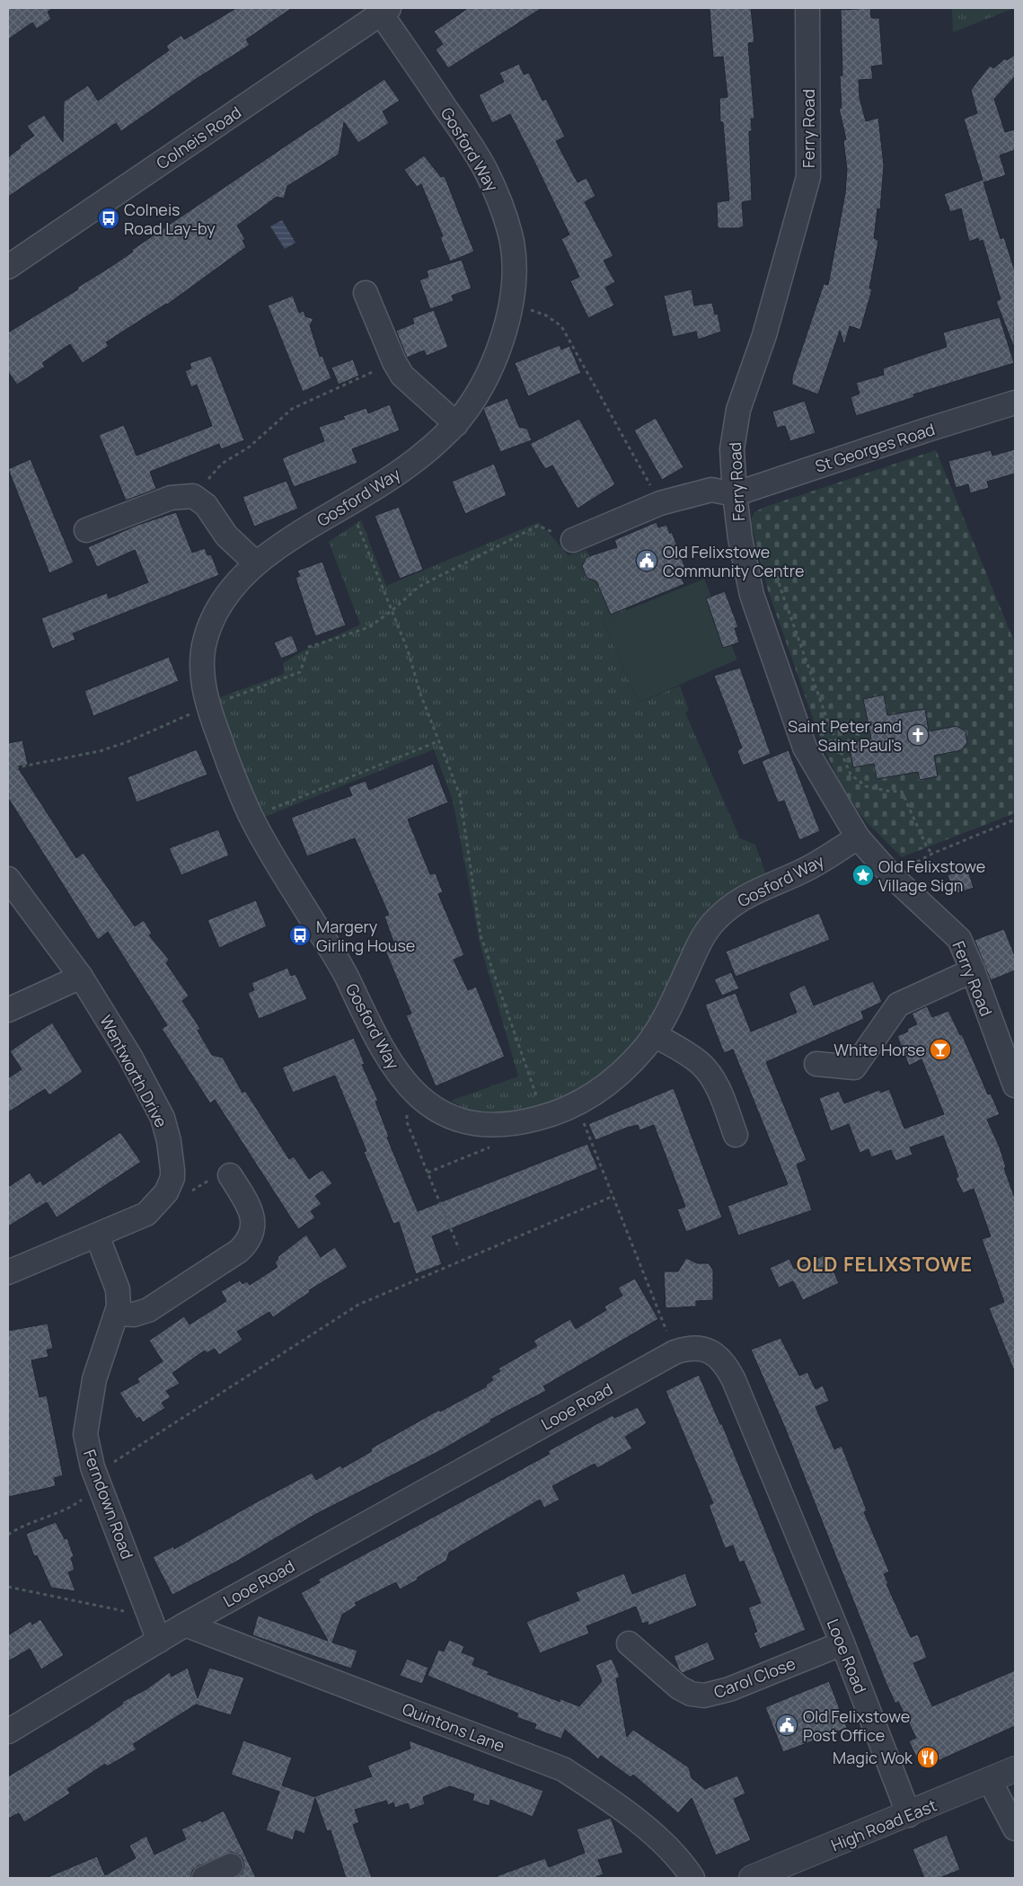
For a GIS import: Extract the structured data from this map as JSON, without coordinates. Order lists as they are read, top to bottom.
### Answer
{
  "streets": {
    "street": [
      "Ferry Road",
      "Colneis Road",
      "Gosford Way",
      "St Georges Road",
      "Wentworth Drive",
      "Looe Road",
      "Ferndown Road",
      "Carol Close",
      "Quintons Lane",
      "High Road East"
    ]
  },
  "crossings": [
    ["Ferry Road", "Gosford Way"],
    ["Ferry Road", "St Georges Road"],
    ["Colneis Road", "Gosford Way"],
    ["Wentworth Drive", "Ferndown Road"],
    ["Looe Road", "Ferndown Road"],
    ["Looe Road", "Carol Close"],
    ["Looe Road", "Quintons Lane"],
    ["Looe Road", "High Road East"]
  ],
  "districts": ["OLD FELIXSTOWE"],
  "places": {
    "bus stop": ["Colneis Road Lay-by", "Margery Girling House"],
    "public building": ["Old Felixstowe Community Centre", "Old Felixstowe Post Office"],
    "church": ["Saint Peter and Saint Paul's"],
    "place": ["Old Felixstowe Village Sign"],
    "bar": ["White Horse"],
    "restaurant": ["Magic Wok"]
  }
}
